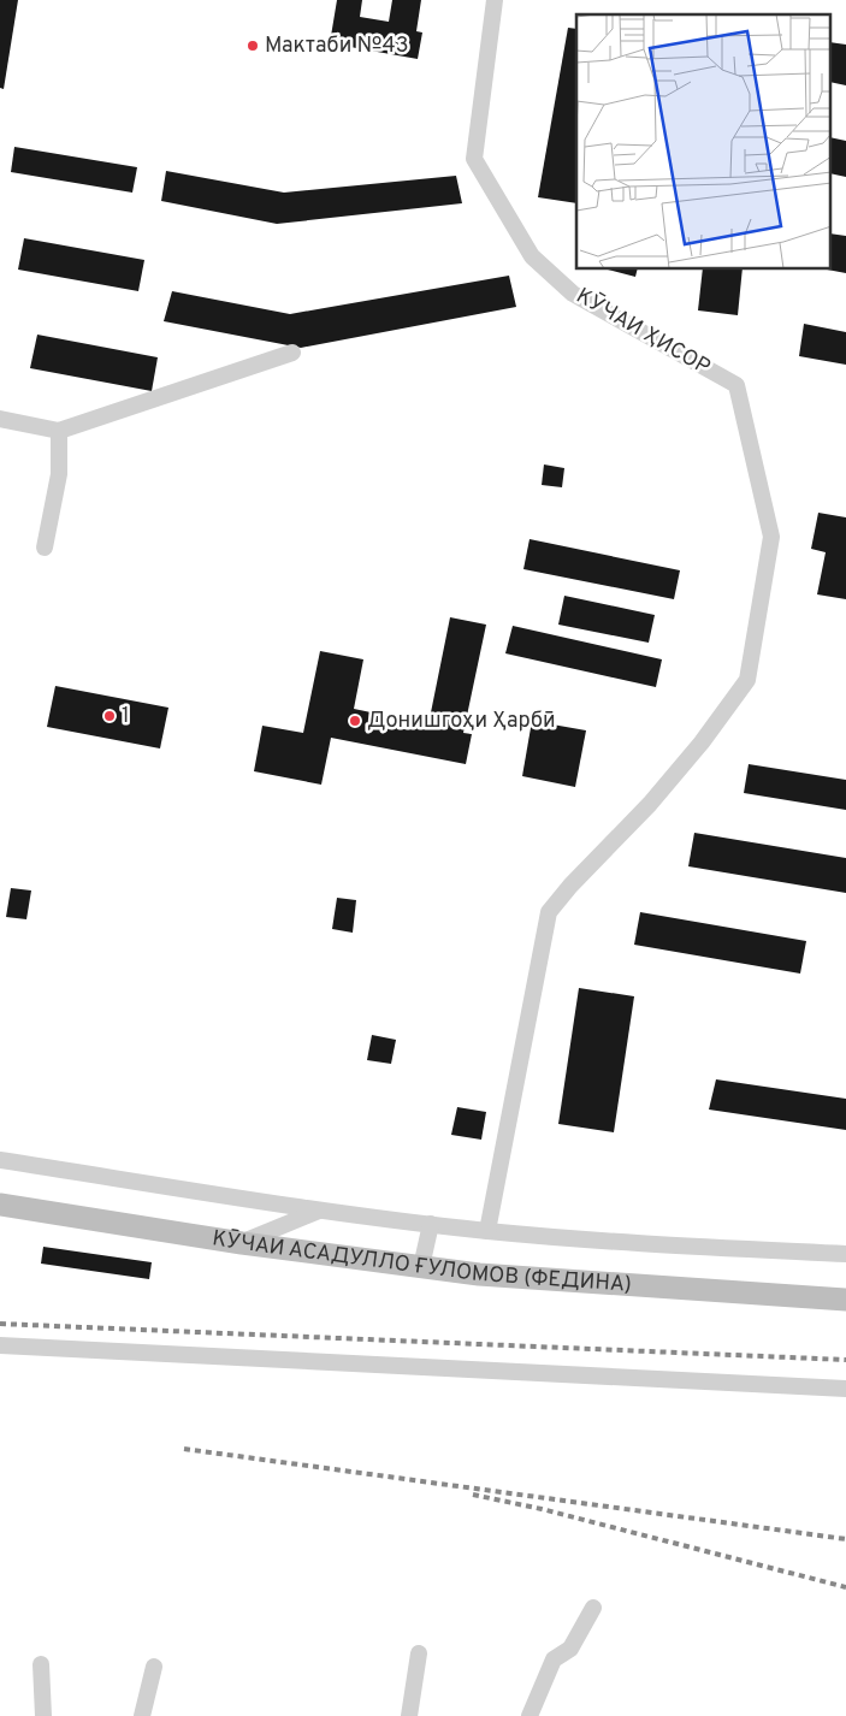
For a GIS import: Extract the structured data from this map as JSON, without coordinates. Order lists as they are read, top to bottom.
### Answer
{
  "streets": {
    "street": ["КӮЧАИ ҲИСОР", "КӮЧАИ АСАДУЛЛО ҒУЛОМОВ (ФЕДИНА)"]
  },
  "crossings": [
    ["КӮЧАИ ҲИСОР", "КӮЧАИ АСАДУЛЛО ҒУЛОМОВ (ФЕДИНА)"]
  ],
  "places": ["Мактаби №43", "1", "Донишгоҳи Ҳарбӣ"]
}
